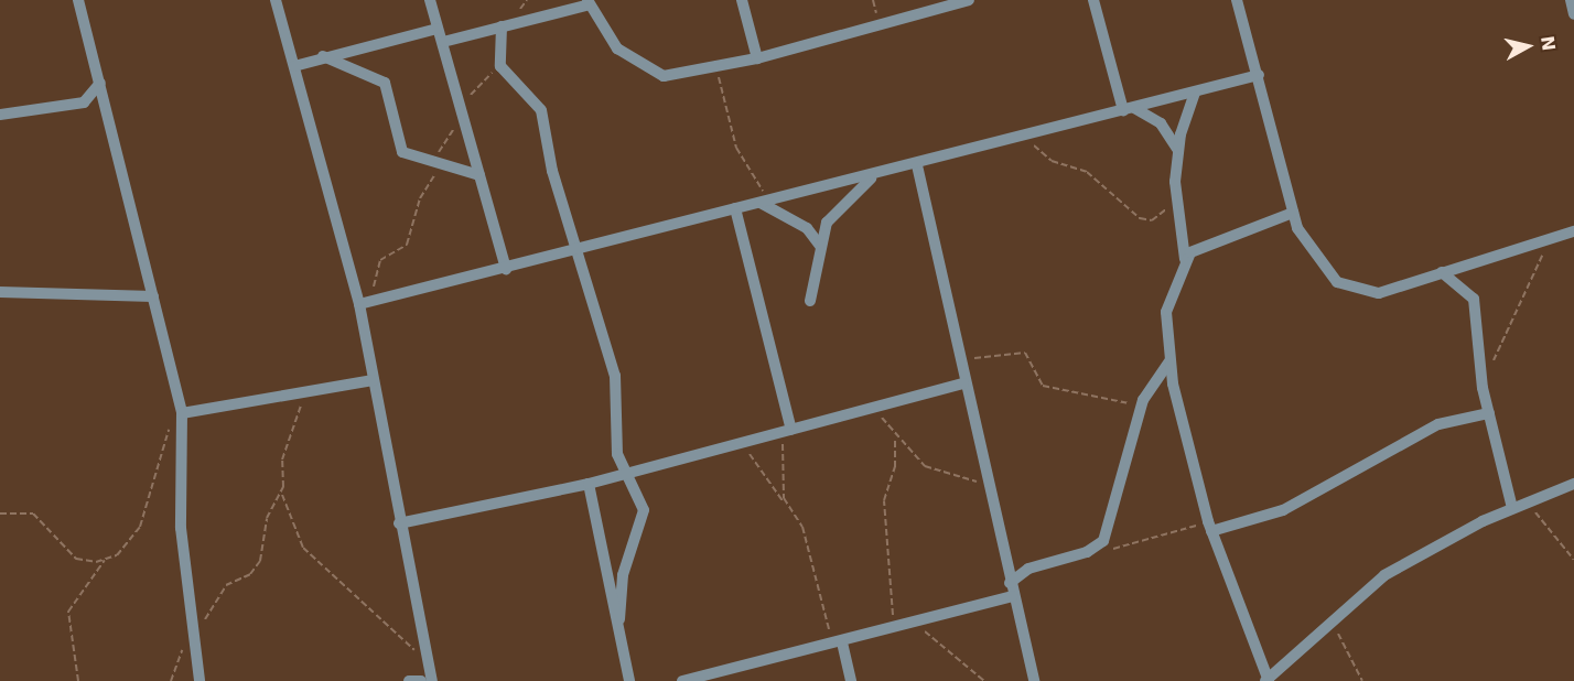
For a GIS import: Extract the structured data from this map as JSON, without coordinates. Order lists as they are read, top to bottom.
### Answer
{
  "north": "right"
}
